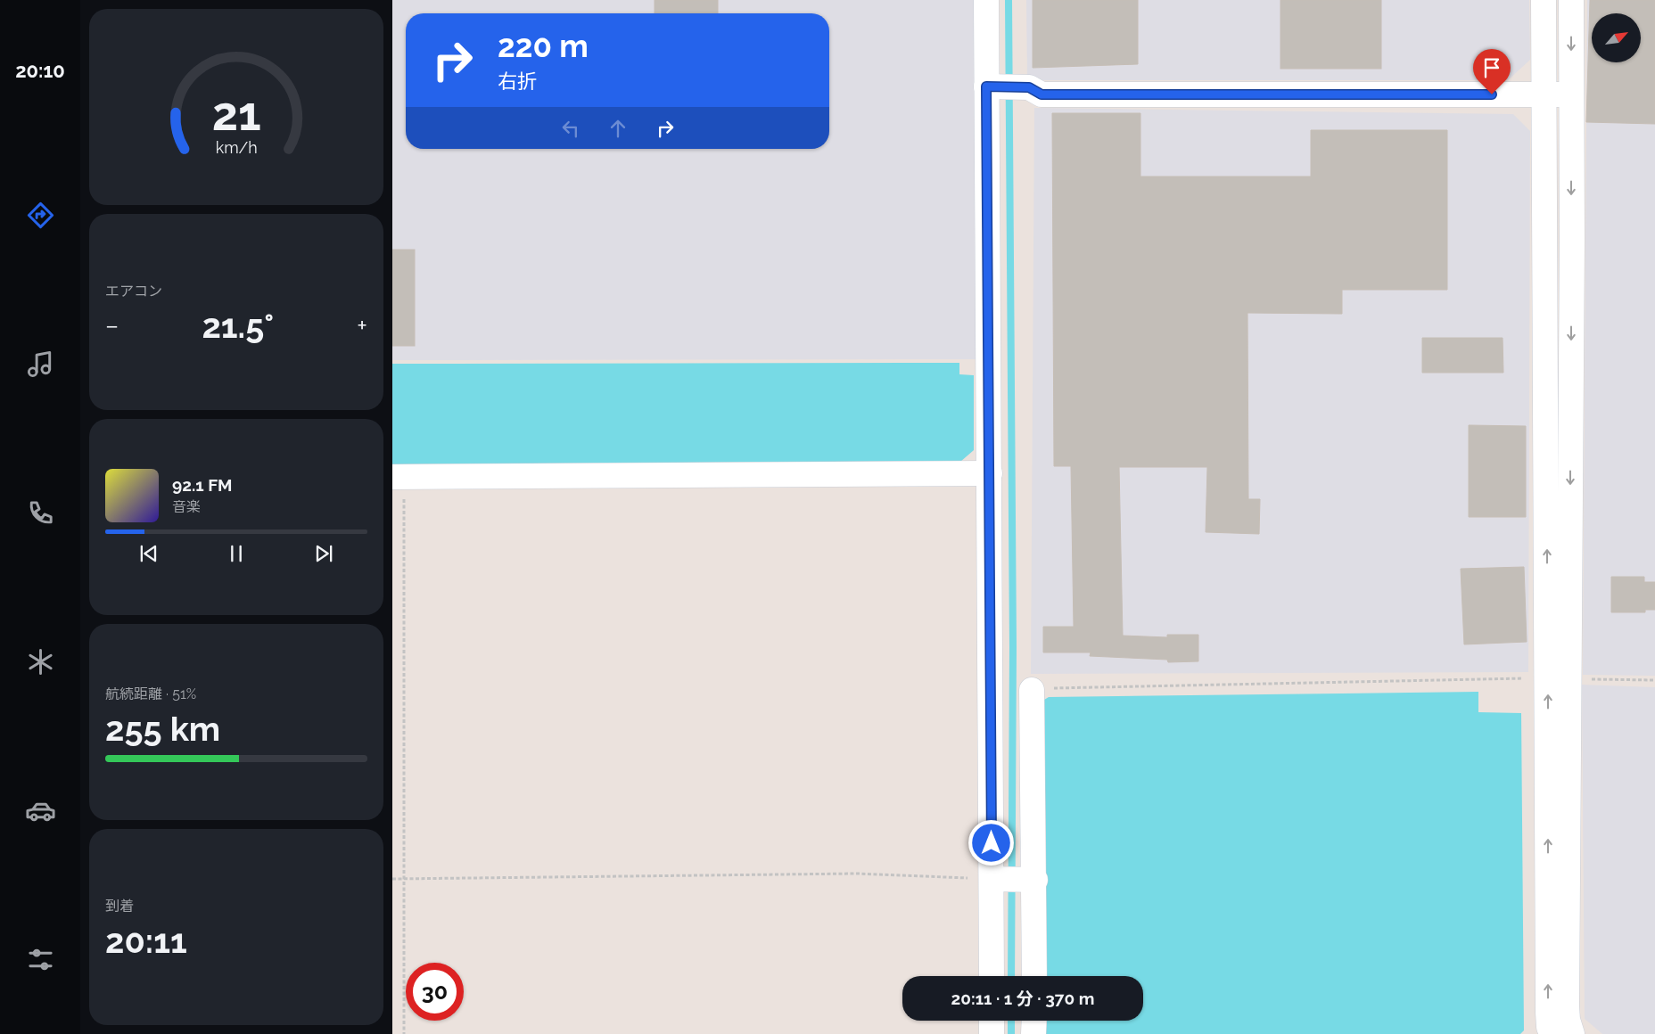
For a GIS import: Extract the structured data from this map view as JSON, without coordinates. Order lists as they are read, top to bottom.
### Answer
{
  "north": "top right",
  "page": {
    "tabs": "20:10",
    "turn": ["220 m", "右折"],
    "tile": [
      "エアコン",
      ["航続距離 · 51%", "255 km"],
      ["到着", "20:11"]
    ],
    "heat": ["−", "21.5°", "+"],
    "song": ["92.1 FM", "音楽"],
    "limit": "30",
    "trip": "20:11 · 1 分 · 370 m",
    "gauge": ["21", "km/h"]
  }
}
